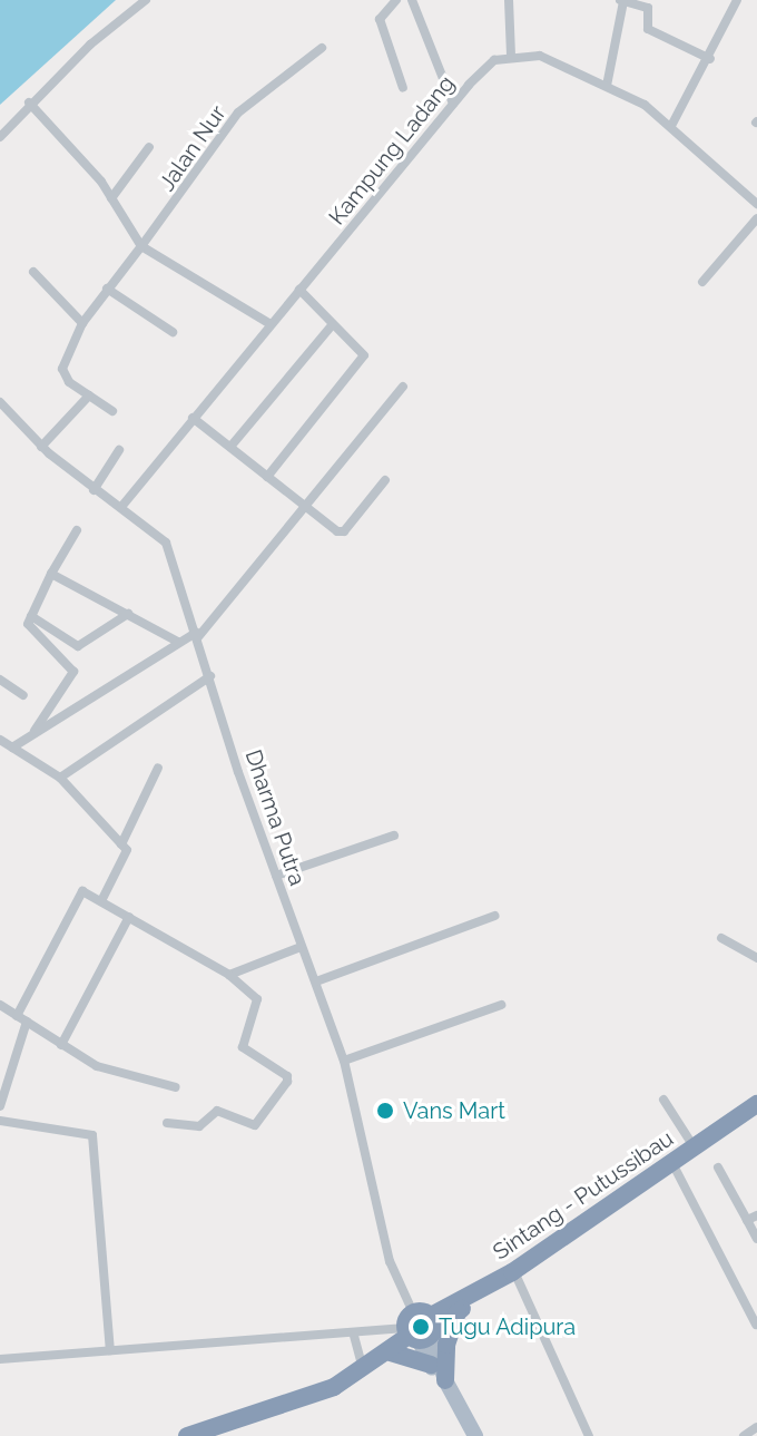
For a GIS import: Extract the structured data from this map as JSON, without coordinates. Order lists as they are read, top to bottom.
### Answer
{
  "streets": {
    "highway": ["Sintang - Putussibau"],
    "street": ["Jalan Nur", "Kampung Ladang", "Dharma Putra"]
  },
  "crossings": [
    ["Kampung Ladang", "Dharma Putra"],
    ["Dharma Putra", "Sintang - Putussibau"]
  ],
  "places": ["Vans Mart", "Tugu Adipura"]
}
